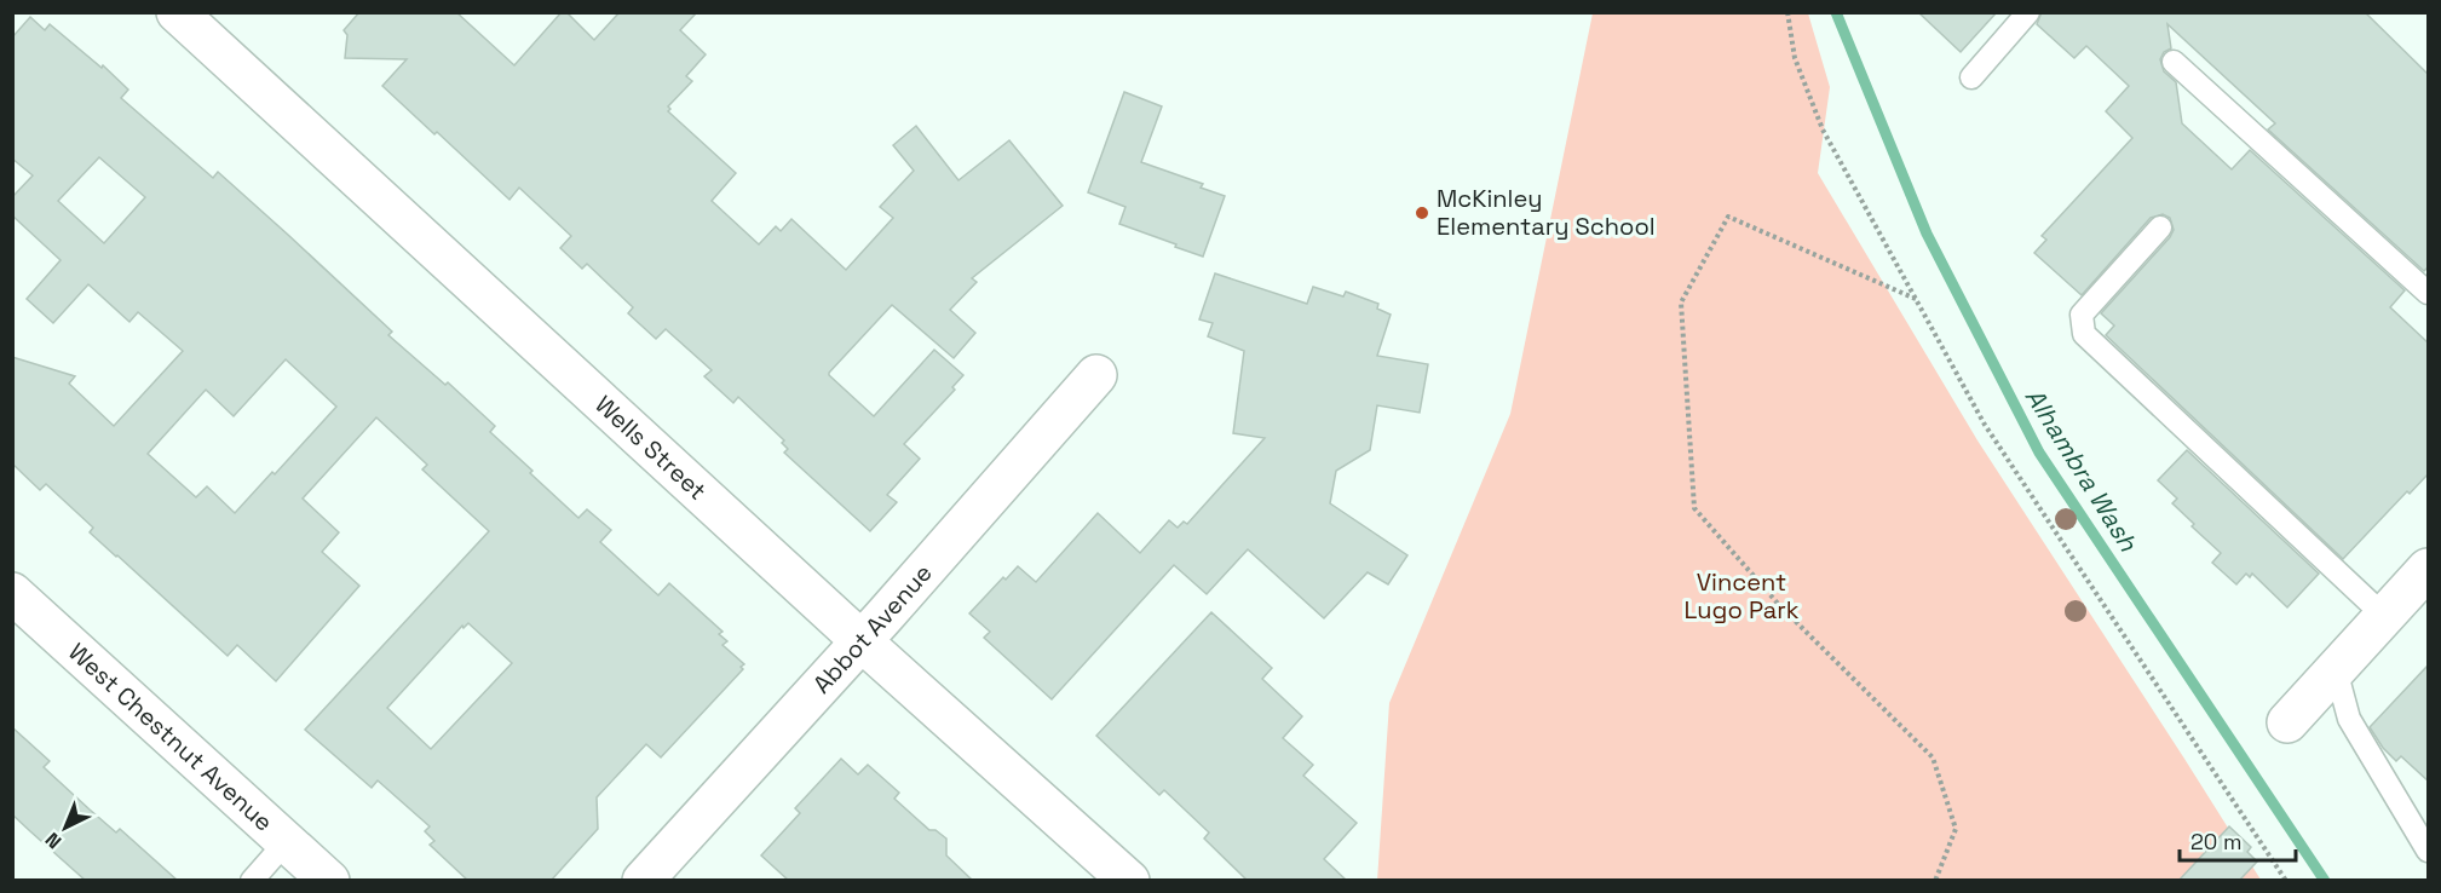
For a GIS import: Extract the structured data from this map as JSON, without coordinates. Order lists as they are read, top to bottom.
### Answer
{
  "streets": {
    "street": ["Wells Street", "Abbot Avenue", "West Chestnut Avenue"]
  },
  "crossings": [
    ["Wells Street", "Abbot Avenue"]
  ],
  "water": ["Alhambra Wash"],
  "parks": ["Vincent Lugo Park"],
  "places": ["McKinley Elementary School"],
  "scale_bar": "20 m",
  "north": "bottom left"
}
